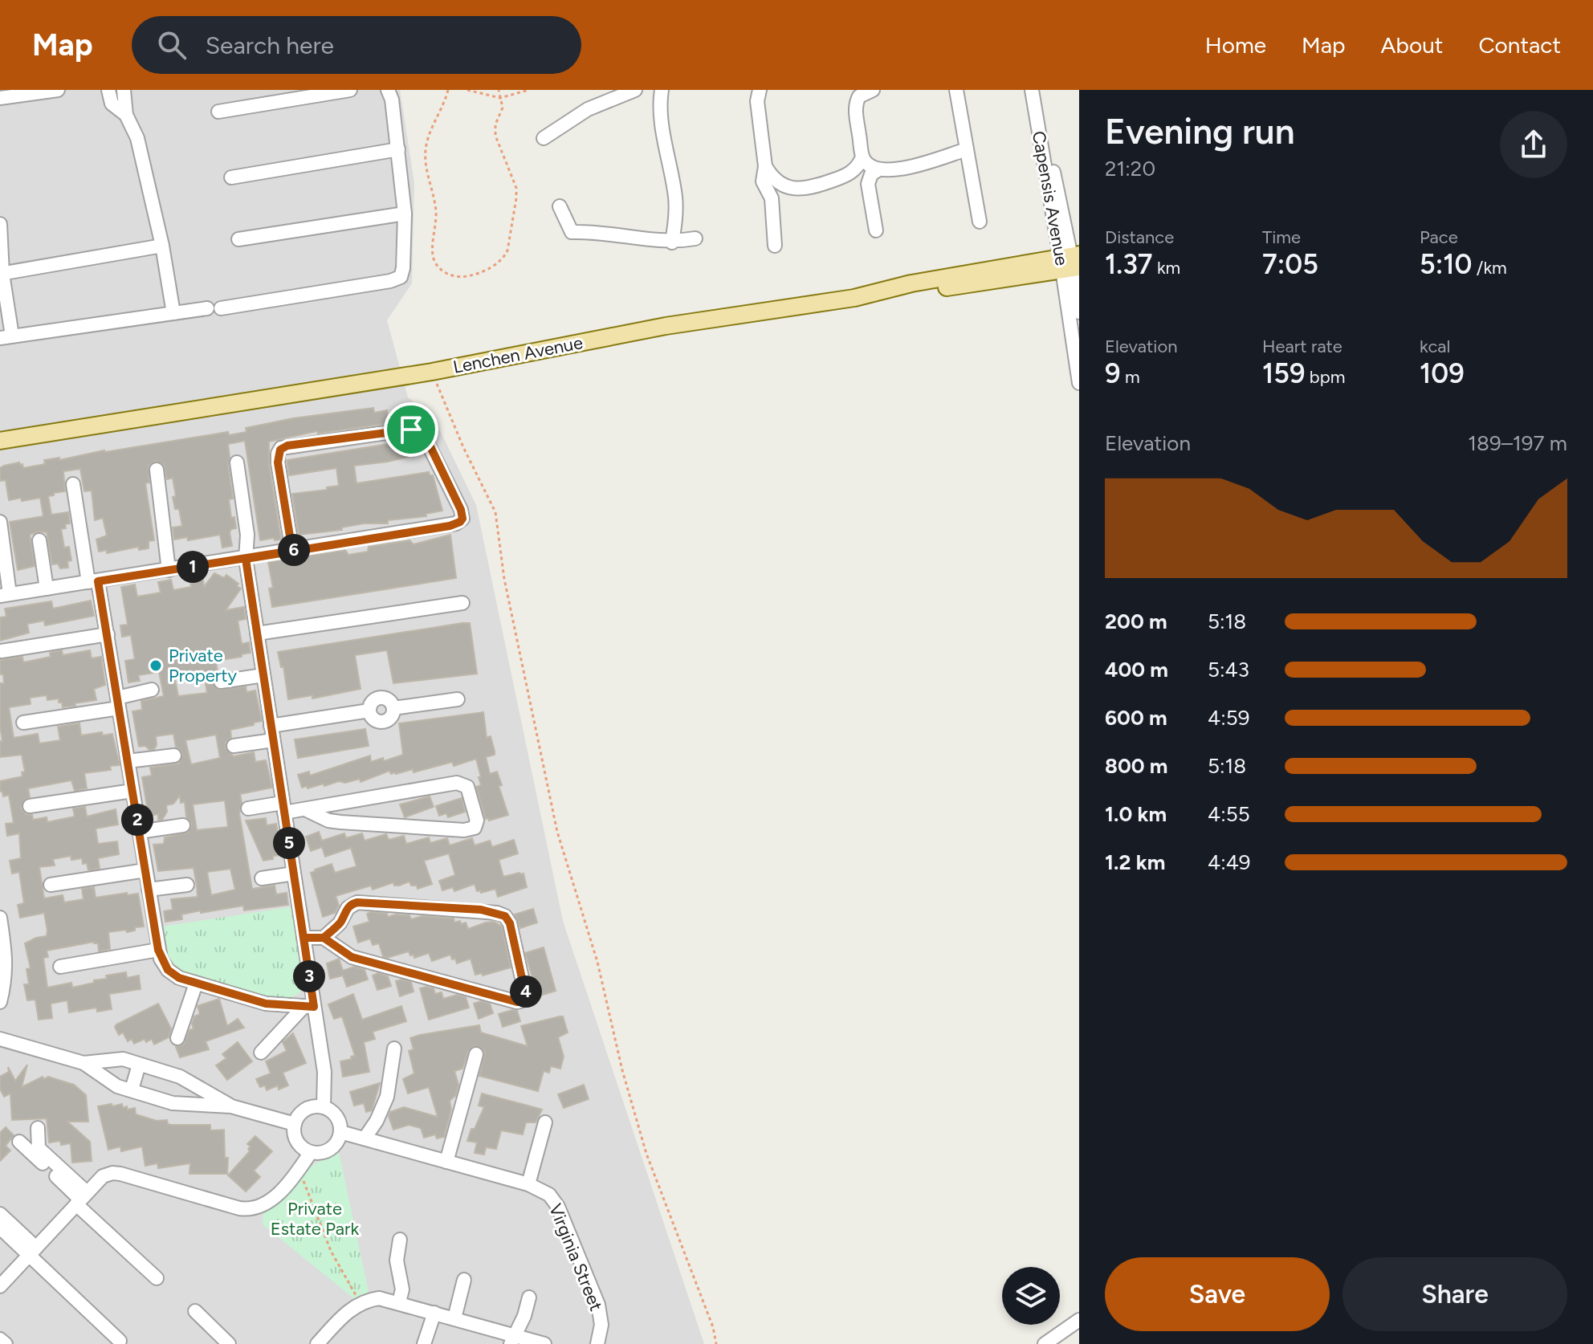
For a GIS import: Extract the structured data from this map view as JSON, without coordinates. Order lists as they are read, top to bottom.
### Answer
{
  "streets": {
    "main road": ["Lenchen Avenue"],
    "street": ["Capensis Avenue", "Virginia Street"]
  },
  "crossings": [
    ["Capensis Avenue", "Lenchen Avenue"]
  ],
  "parks": ["Private Estate Park"],
  "places": ["Private Property"],
  "page": {
    "header": "Map",
    "search": "Search here",
    "nav": [
      "Home",
      "Map",
      "About",
      "Contact"
    ],
    "heading": ["Evening run", "21:20"],
    "stats": [
      ["Distance", "1.37 km"],
      ["Time", "7:05"],
      ["Pace", "5:10 /km"],
      ["Elevation", "9 m"],
      ["Heart rate", "159 bpm"],
      ["kcal", "109"]
    ],
    "chart": ["Elevation", "189–197 m"],
    "pins": [
      "6",
      "1",
      "2",
      "5",
      "3",
      "4"
    ],
    "list": [
      {
        "name": "200 m",
        "note": "5:18"
      },
      {
        "name": "400 m",
        "note": "5:43"
      },
      {
        "name": "600 m",
        "note": "4:59"
      },
      {
        "name": "800 m",
        "note": "5:18"
      },
      {
        "name": "1.0 km",
        "note": "4:55"
      },
      {
        "name": "1.2 km",
        "note": "4:49"
      }
    ],
    "buttons": ["Save", "Share"]
  }
}
